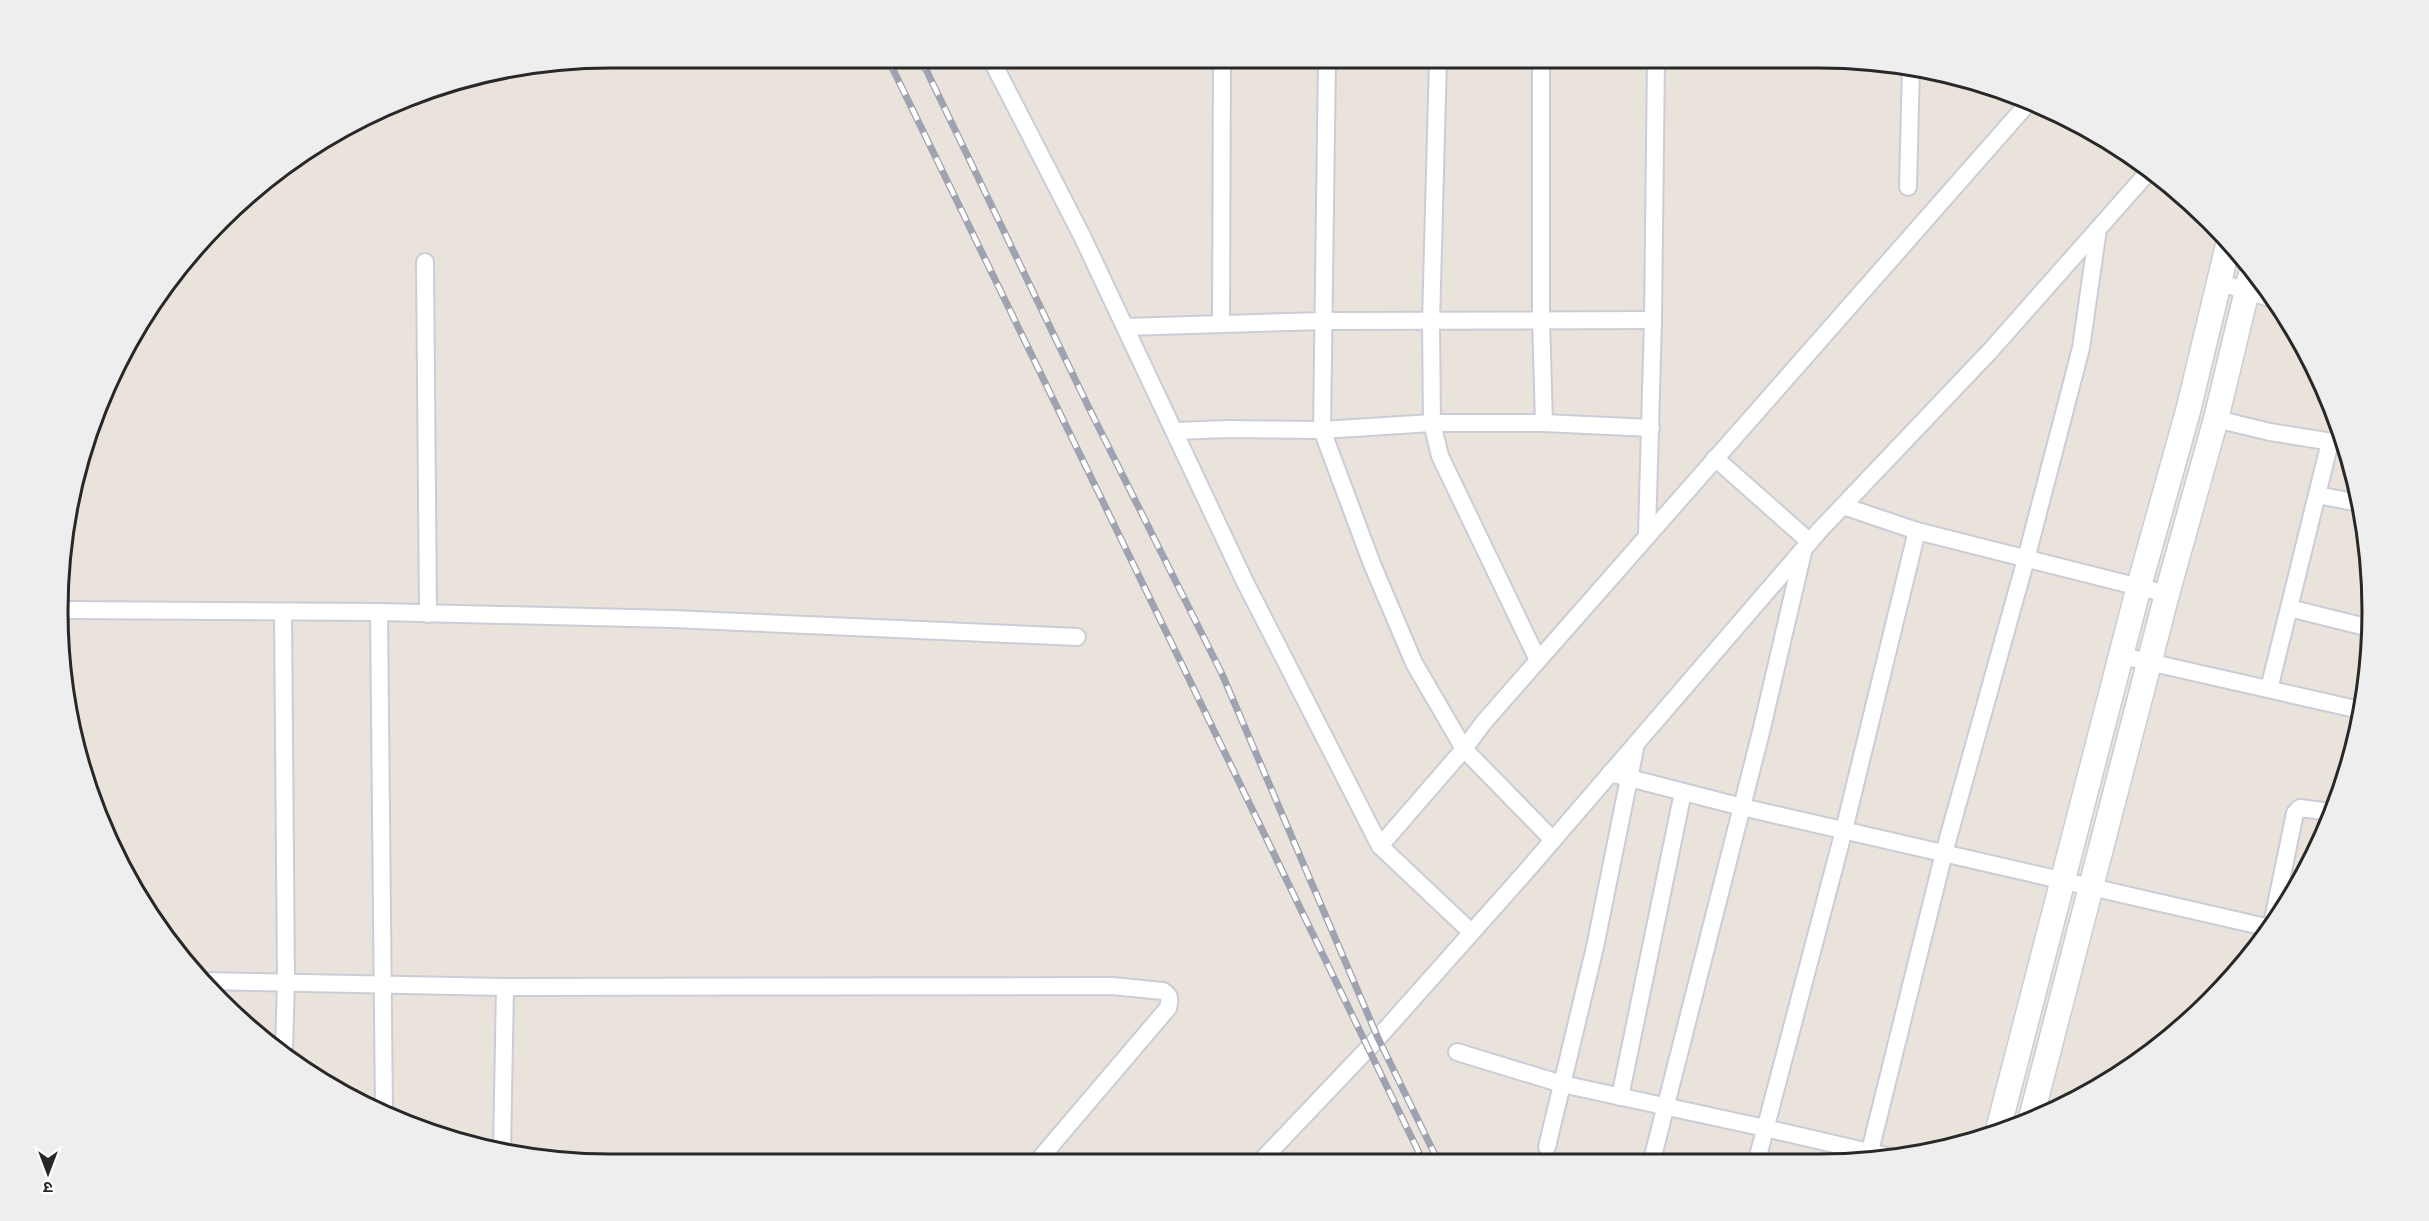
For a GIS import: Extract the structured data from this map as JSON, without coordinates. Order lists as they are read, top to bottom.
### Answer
{
  "north": "bottom"
}
